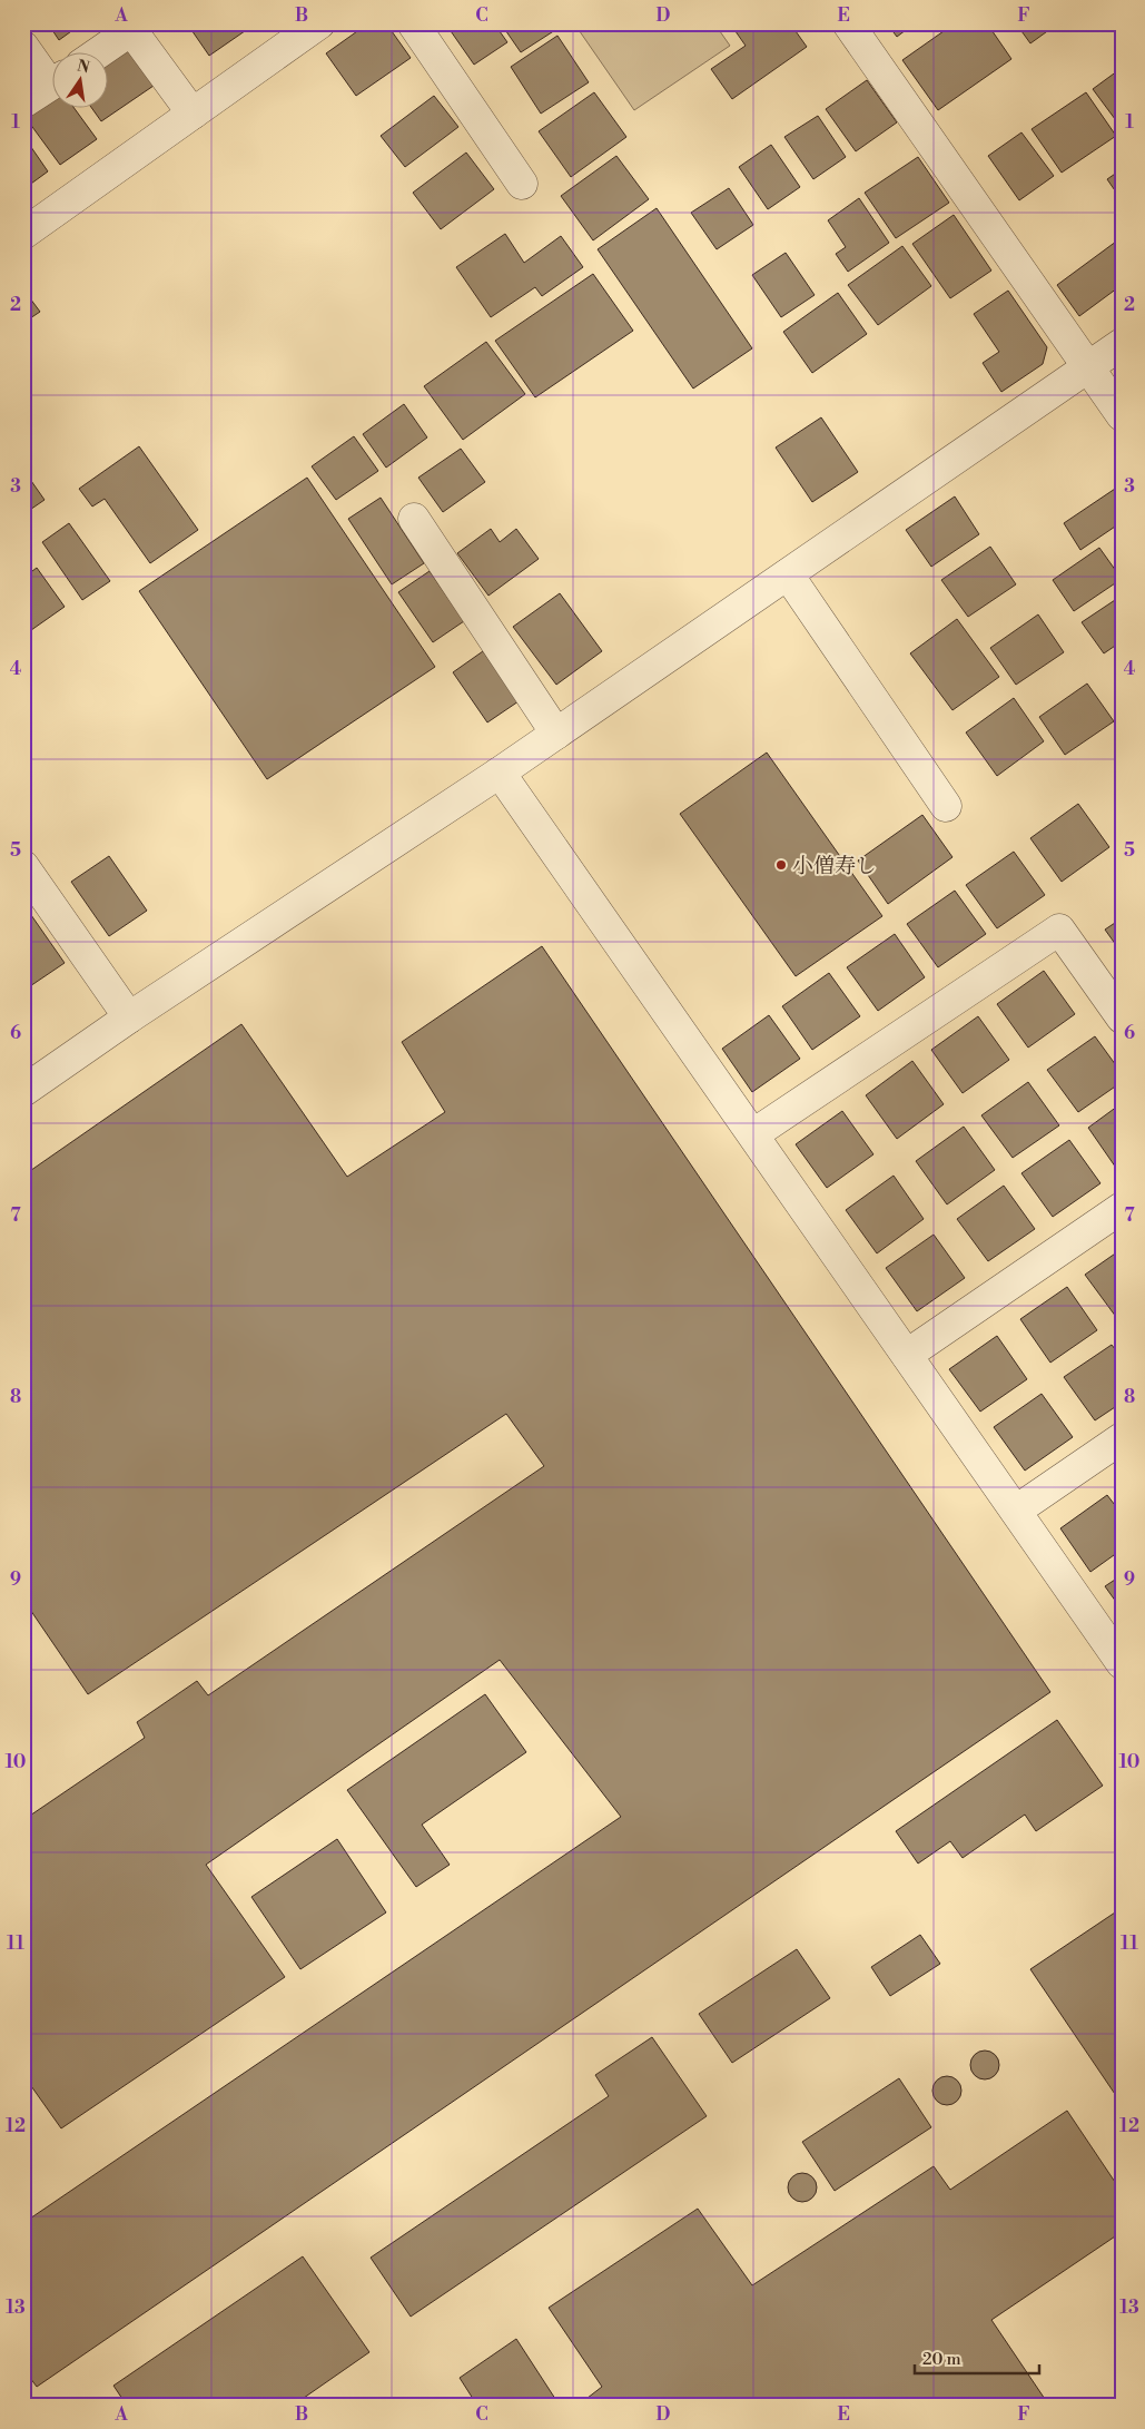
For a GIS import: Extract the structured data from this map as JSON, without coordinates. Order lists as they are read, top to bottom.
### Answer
{
  "places": ["小僧寿し"],
  "scale_bar": "20 m",
  "north": "top",
  "grid": {
    "columns": [
      "A",
      "B",
      "C",
      "D",
      "E",
      "F"
    ],
    "rows": [
      "1",
      "2",
      "3",
      "4",
      "5",
      "6",
      "7",
      "8",
      "9",
      "10",
      "11",
      "12",
      "13"
    ]
  }
}
